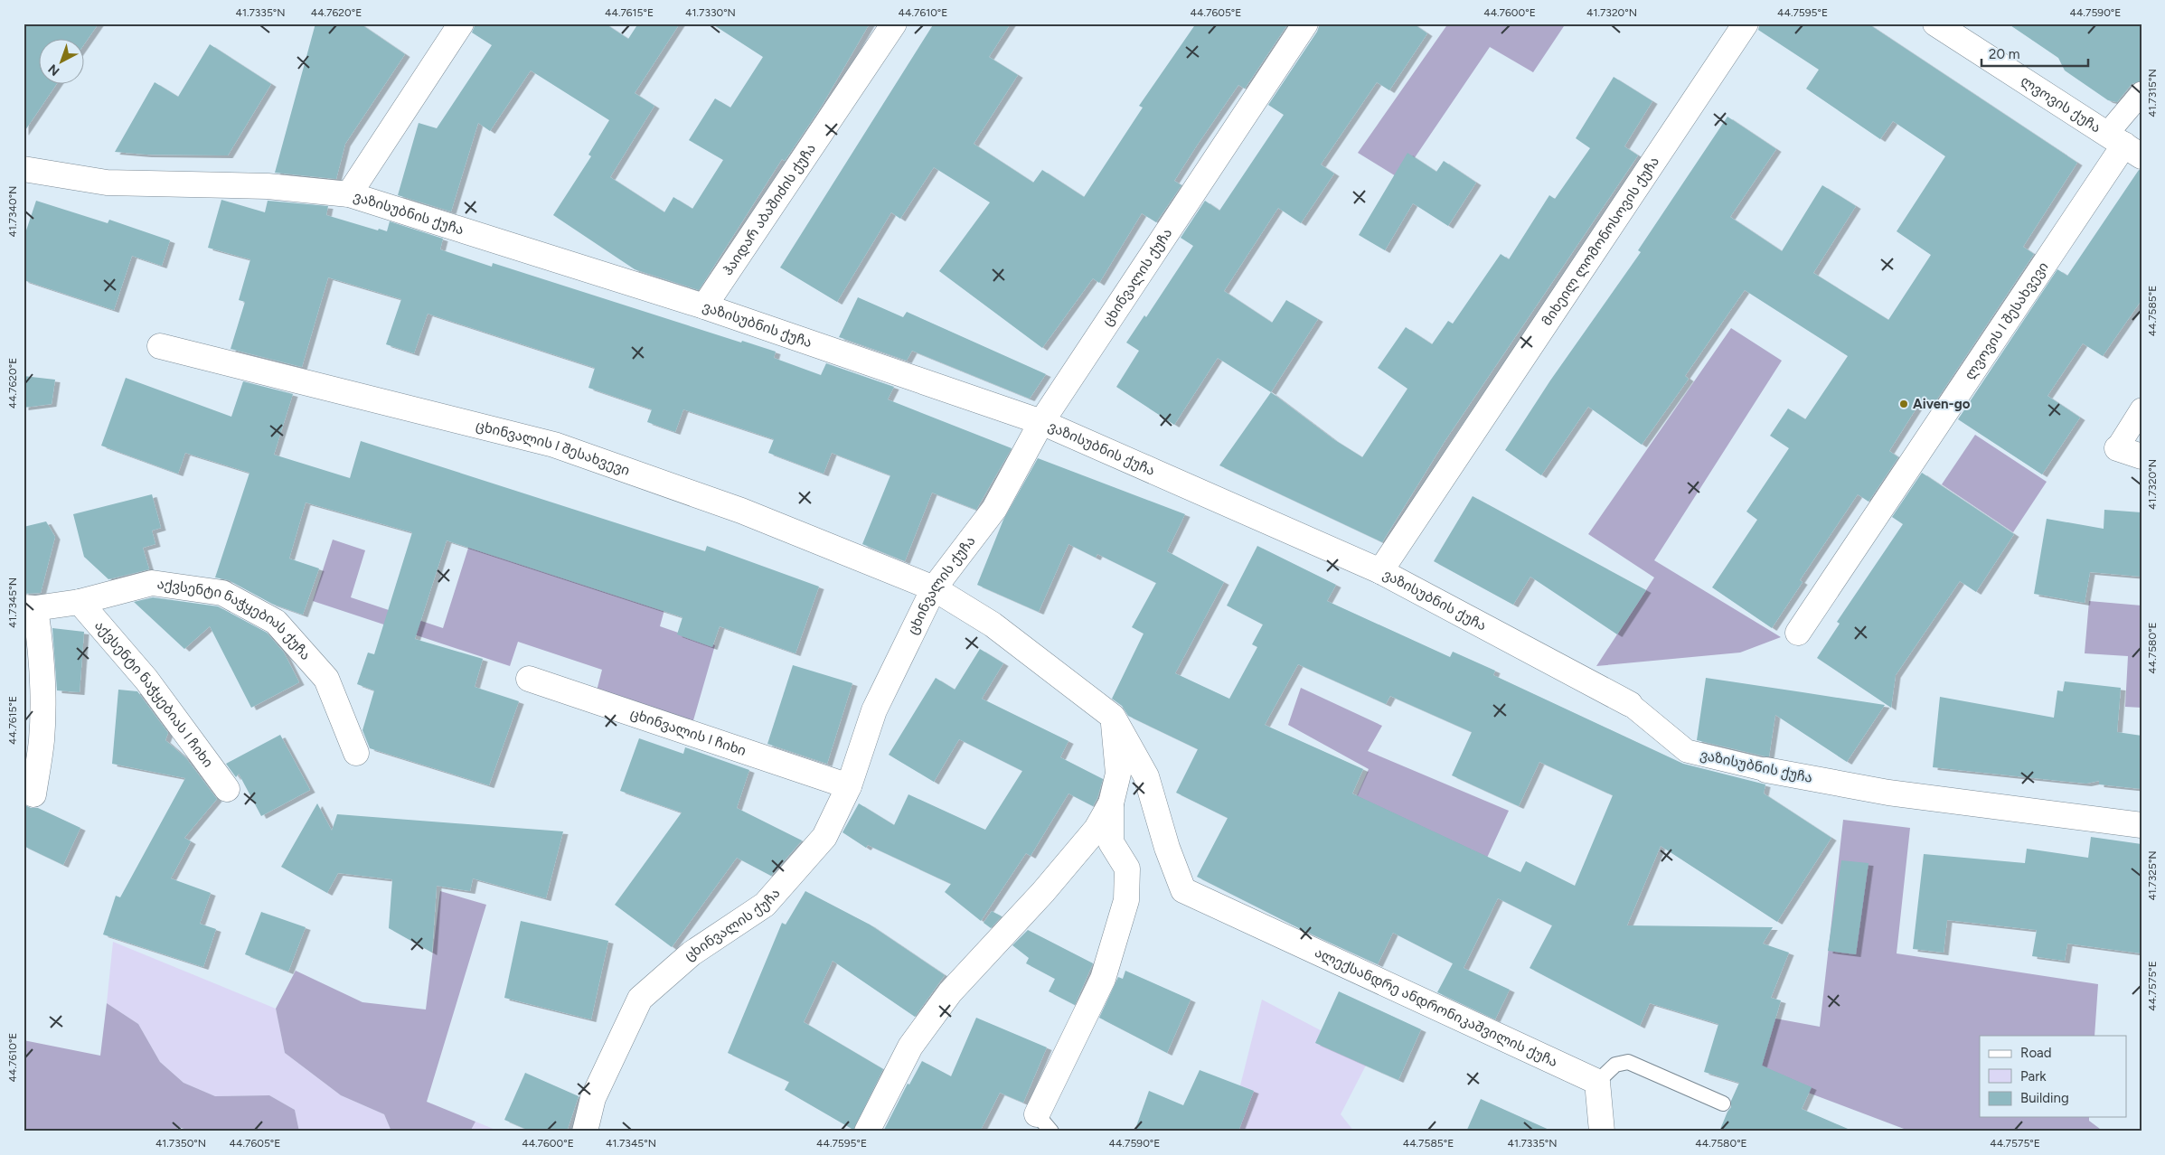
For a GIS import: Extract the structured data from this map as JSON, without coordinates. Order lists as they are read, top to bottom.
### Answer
{
  "streets": {
    "street": [
      "ლვოვის ქუჩა",
      "ჰაიდარ აბაშიძის ქუჩა",
      "ვაზისუბნის ქუჩა",
      "მიხეილ ლომონოსოვის ქუჩა",
      "ცხინვალის ქუჩა",
      "ლვოვის I შესახვევი",
      "ცხინვალის I შესახვევი",
      "აქვსენტი ნაჭყებიას ქუჩა",
      "აქვსენტი ნაჭყებიას I ჩიხი",
      "ცხინვალის I ჩიხი",
      "ალექსანდრე ანდრონიკაშვილის ქუჩა"
    ]
  },
  "crossings": [
    ["ლვოვის ქუჩა", "ლვოვის I შესახვევი"],
    ["ჰაიდარ აბაშიძის ქუჩა", "ვაზისუბნის ქუჩა"],
    ["ვაზისუბნის ქუჩა", "მიხეილ ლომონოსოვის ქუჩა"],
    ["ვაზისუბნის ქუჩა", "ცხინვალის ქუჩა"],
    ["ცხინვალის ქუჩა", "ცხინვალის I შესახვევი"],
    ["ცხინვალის ქუჩა", "ცხინვალის I ჩიხი"],
    ["ცხინვალის ქუჩა", "ალექსანდრე ანდრონიკაშვილის ქუჩა"],
    ["ცხინვალის I შესახვევი", "ალექსანდრე ანდრონიკაშვილის ქუჩა"],
    ["აქვსენტი ნაჭყებიას ქუჩა", "აქვსენტი ნაჭყებიას I ჩიხი"]
  ],
  "places": ["Aiven-go"],
  "legend": ["Road", "Park", "Building"],
  "scale_bar": "20 m",
  "north": "bottom left",
  "coordinates": [
    "41.7335°N",
    "44.7620°E",
    "44.7615°E",
    "41.7330°N",
    "44.7610°E",
    "44.7605°E",
    "44.7600°E",
    "41.7320°N",
    "44.7595°E",
    "44.7590°E",
    "41.7315°N",
    "41.7340°N",
    "44.7585°E",
    "41.7345°N",
    "44.7580°E",
    "41.7325°N",
    "44.7575°E",
    "41.7350°N"
  ]
}
